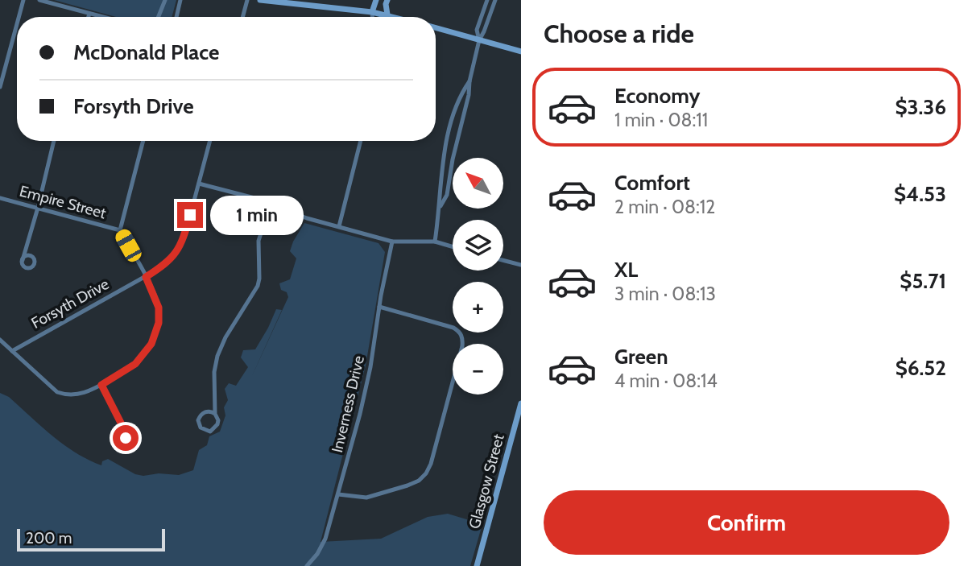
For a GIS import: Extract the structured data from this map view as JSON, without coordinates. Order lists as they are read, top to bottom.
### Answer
{
  "streets": {
    "main road": ["Glasgow Street"],
    "street": ["Empire Street", "Forsyth Drive", "Inverness Drive"]
  },
  "scale_bar": "200 m",
  "north": "top left",
  "page": {
    "heading": "Choose a ride",
    "banner": ["McDonald Place", "Forsyth Drive"],
    "list": [
      {
        "name": "Economy",
        "note": "1 min · 08:11",
        "value": "$3.36"
      },
      {
        "name": "Comfort",
        "note": "2 min · 08:12",
        "value": "$4.53"
      },
      {
        "name": "XL",
        "note": "3 min · 08:13",
        "value": "$5.71"
      },
      {
        "name": "Green",
        "note": "4 min · 08:14",
        "value": "$6.52"
      }
    ],
    "map_buttons": ["+", "−"],
    "bubble": "1 min",
    "buttons": "Confirm",
    "scale": "200 m"
  }
}
